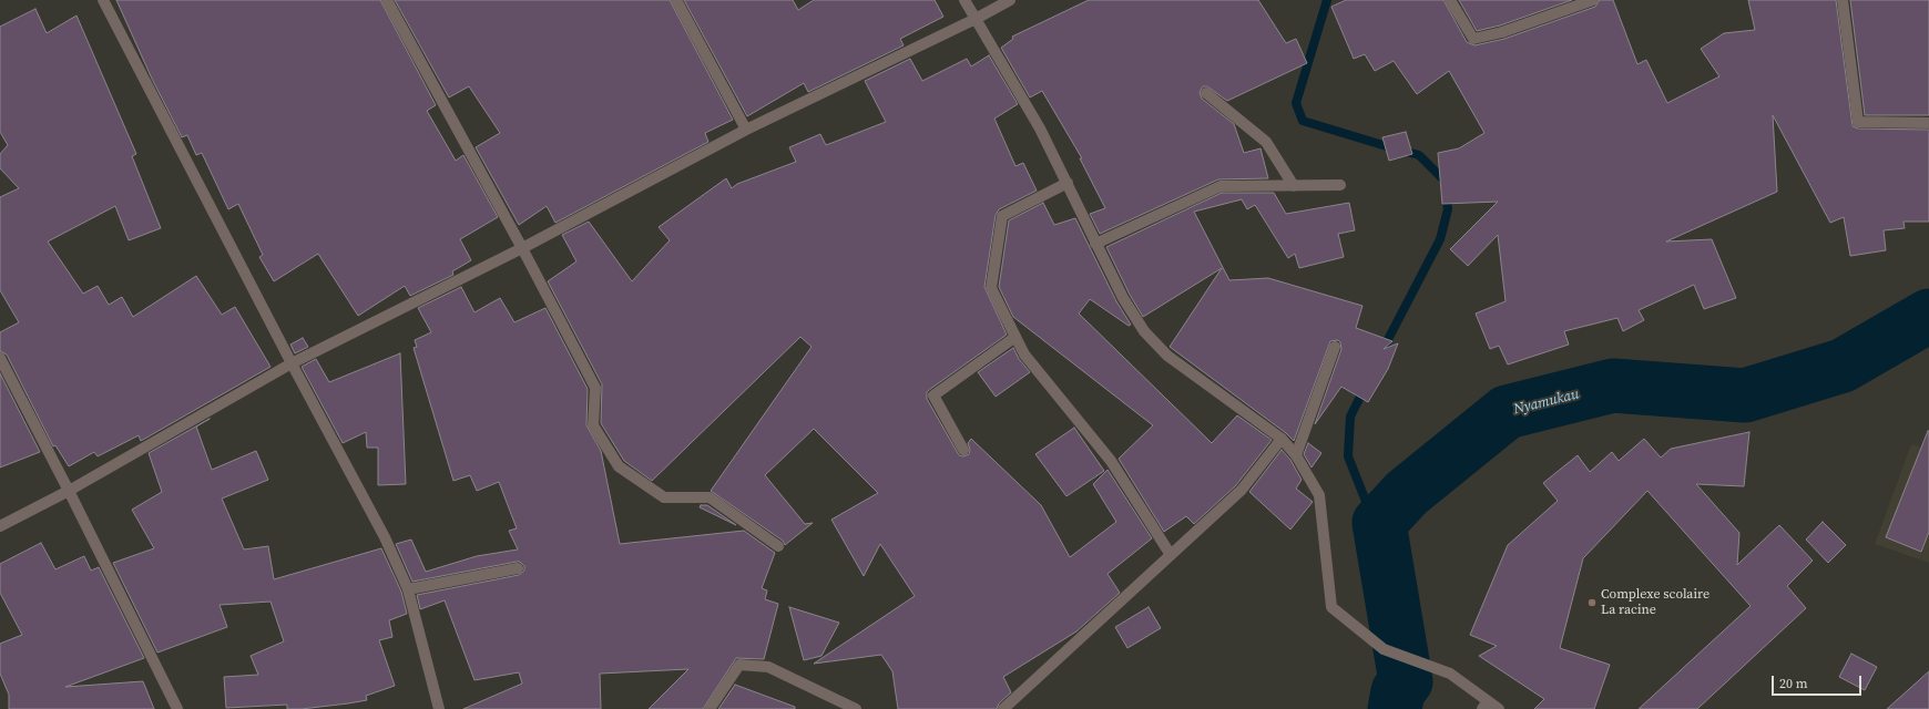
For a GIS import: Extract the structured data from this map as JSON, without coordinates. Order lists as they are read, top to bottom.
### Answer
{
  "water": ["Nyamukau"],
  "places": ["Complexe scolaire La racine"],
  "scale_bar": "20 m"
}
